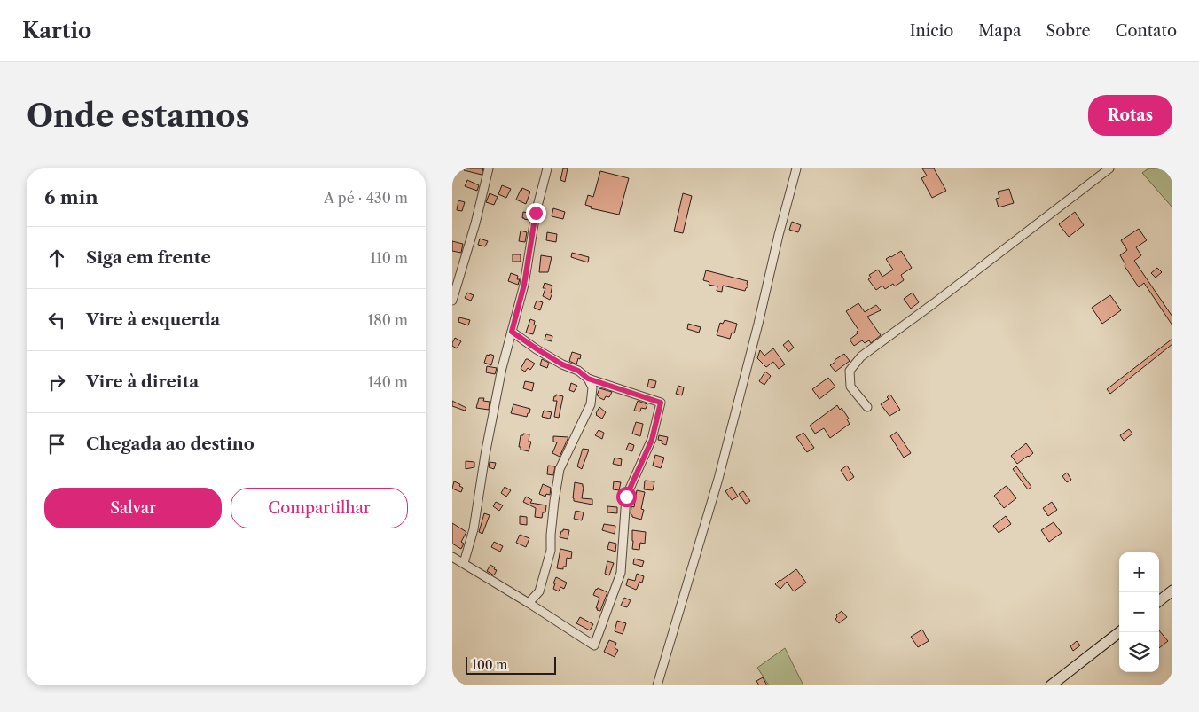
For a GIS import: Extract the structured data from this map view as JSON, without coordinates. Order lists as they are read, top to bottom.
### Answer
{
  "scale_bar": "100 m",
  "page": {
    "header": "Kartio",
    "nav": [
      "Início",
      "Mapa",
      "Sobre",
      "Contato"
    ],
    "buttons": [
      "Rotas",
      ["Salvar", "Compartilhar"]
    ],
    "title": "Onde estamos",
    "heading": ["6 min", "A pé · 430 m"],
    "list": [
      ["Siga em frente", "110 m"],
      ["Vire à esquerda", "180 m"],
      ["Vire à direita", "140 m"],
      "Chegada ao destino"
    ],
    "map_buttons": ["+", "−"],
    "scale": "100 m"
  }
}
